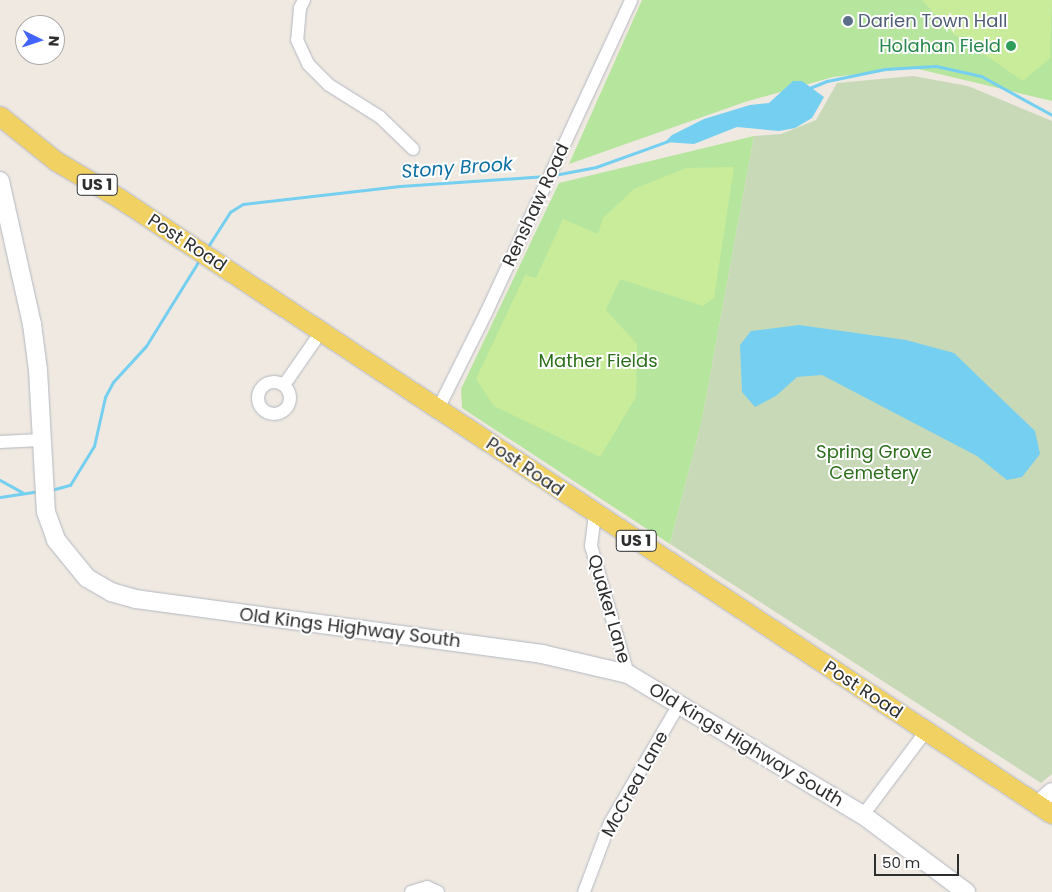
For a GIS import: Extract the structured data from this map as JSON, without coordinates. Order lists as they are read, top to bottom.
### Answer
{
  "streets": {
    "main road": ["US 1", "Post Road"],
    "street": [
      "Renshaw Road",
      "Quaker Lane",
      "Old Kings Highway South",
      "McCrea Lane"
    ]
  },
  "crossings": [
    ["Renshaw Road", "Post Road"],
    ["Post Road", "Quaker Lane"],
    ["Quaker Lane", "Old Kings Highway South"],
    ["Old Kings Highway South", "McCrea Lane"]
  ],
  "water": ["Stony Brook"],
  "parks": ["Mather Fields", "Spring Grove Cemetery"],
  "places": ["Darien Town Hall", "Holahan Field"],
  "scale_bar": "50 m",
  "north": "right"
}
